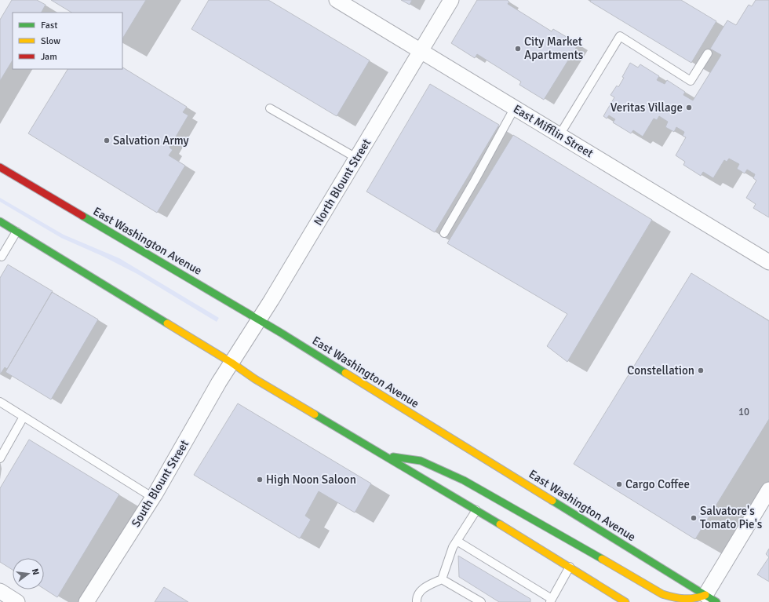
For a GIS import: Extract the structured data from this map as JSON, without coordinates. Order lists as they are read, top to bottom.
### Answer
{
  "streets": {
    "main road": ["East Washington Avenue"],
    "street": ["East Mifflin Street", "North Blount Street", "South Blount Street"]
  },
  "crossings": [
    ["East Mifflin Street", "North Blount Street"],
    ["North Blount Street", "East Washington Avenue"],
    ["North Blount Street", "South Blount Street"]
  ],
  "places": [
    "City Market Apartments",
    "Veritas Village",
    "Salvation Army",
    "Constellation",
    "High Noon Saloon",
    "Cargo Coffee",
    "Salvatore's Tomato Pie's"
  ],
  "house_numbers": ["10"],
  "legend": ["Fast", "Slow", "Jam"],
  "north": "right"
}
